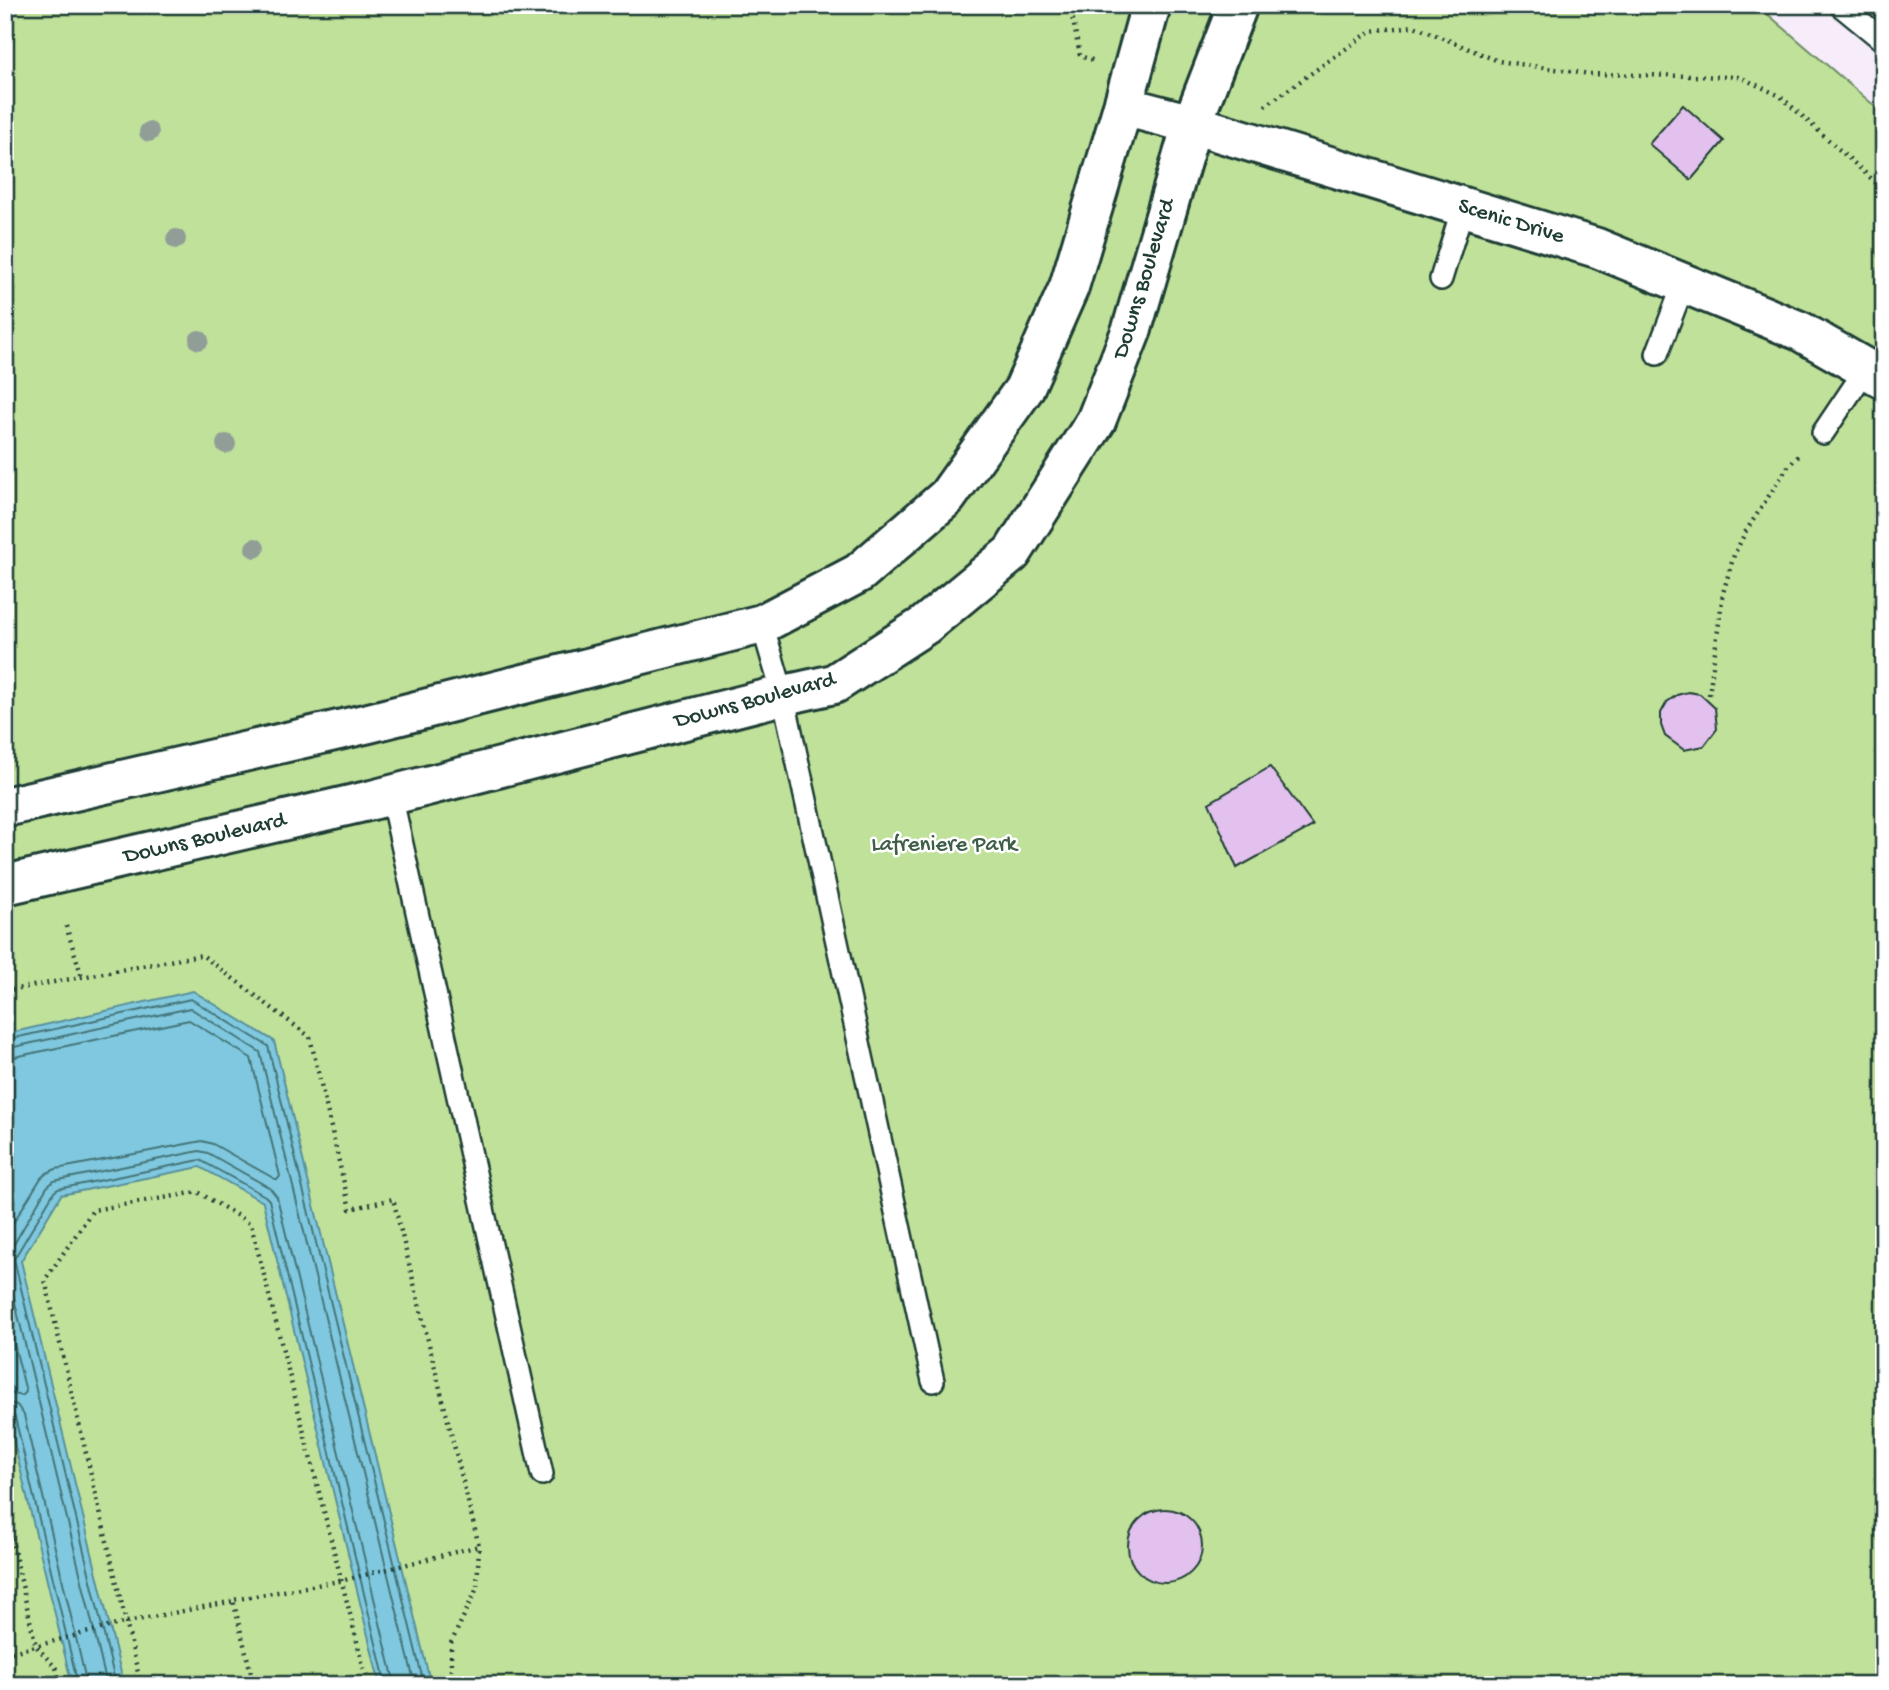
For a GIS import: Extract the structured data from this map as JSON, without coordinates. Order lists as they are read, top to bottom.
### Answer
{
  "streets": {
    "street": ["Scenic Drive", "Downs Boulevard"]
  },
  "crossings": [
    ["Scenic Drive", "Downs Boulevard"]
  ],
  "parks": ["Lafreniere Park"]
}
